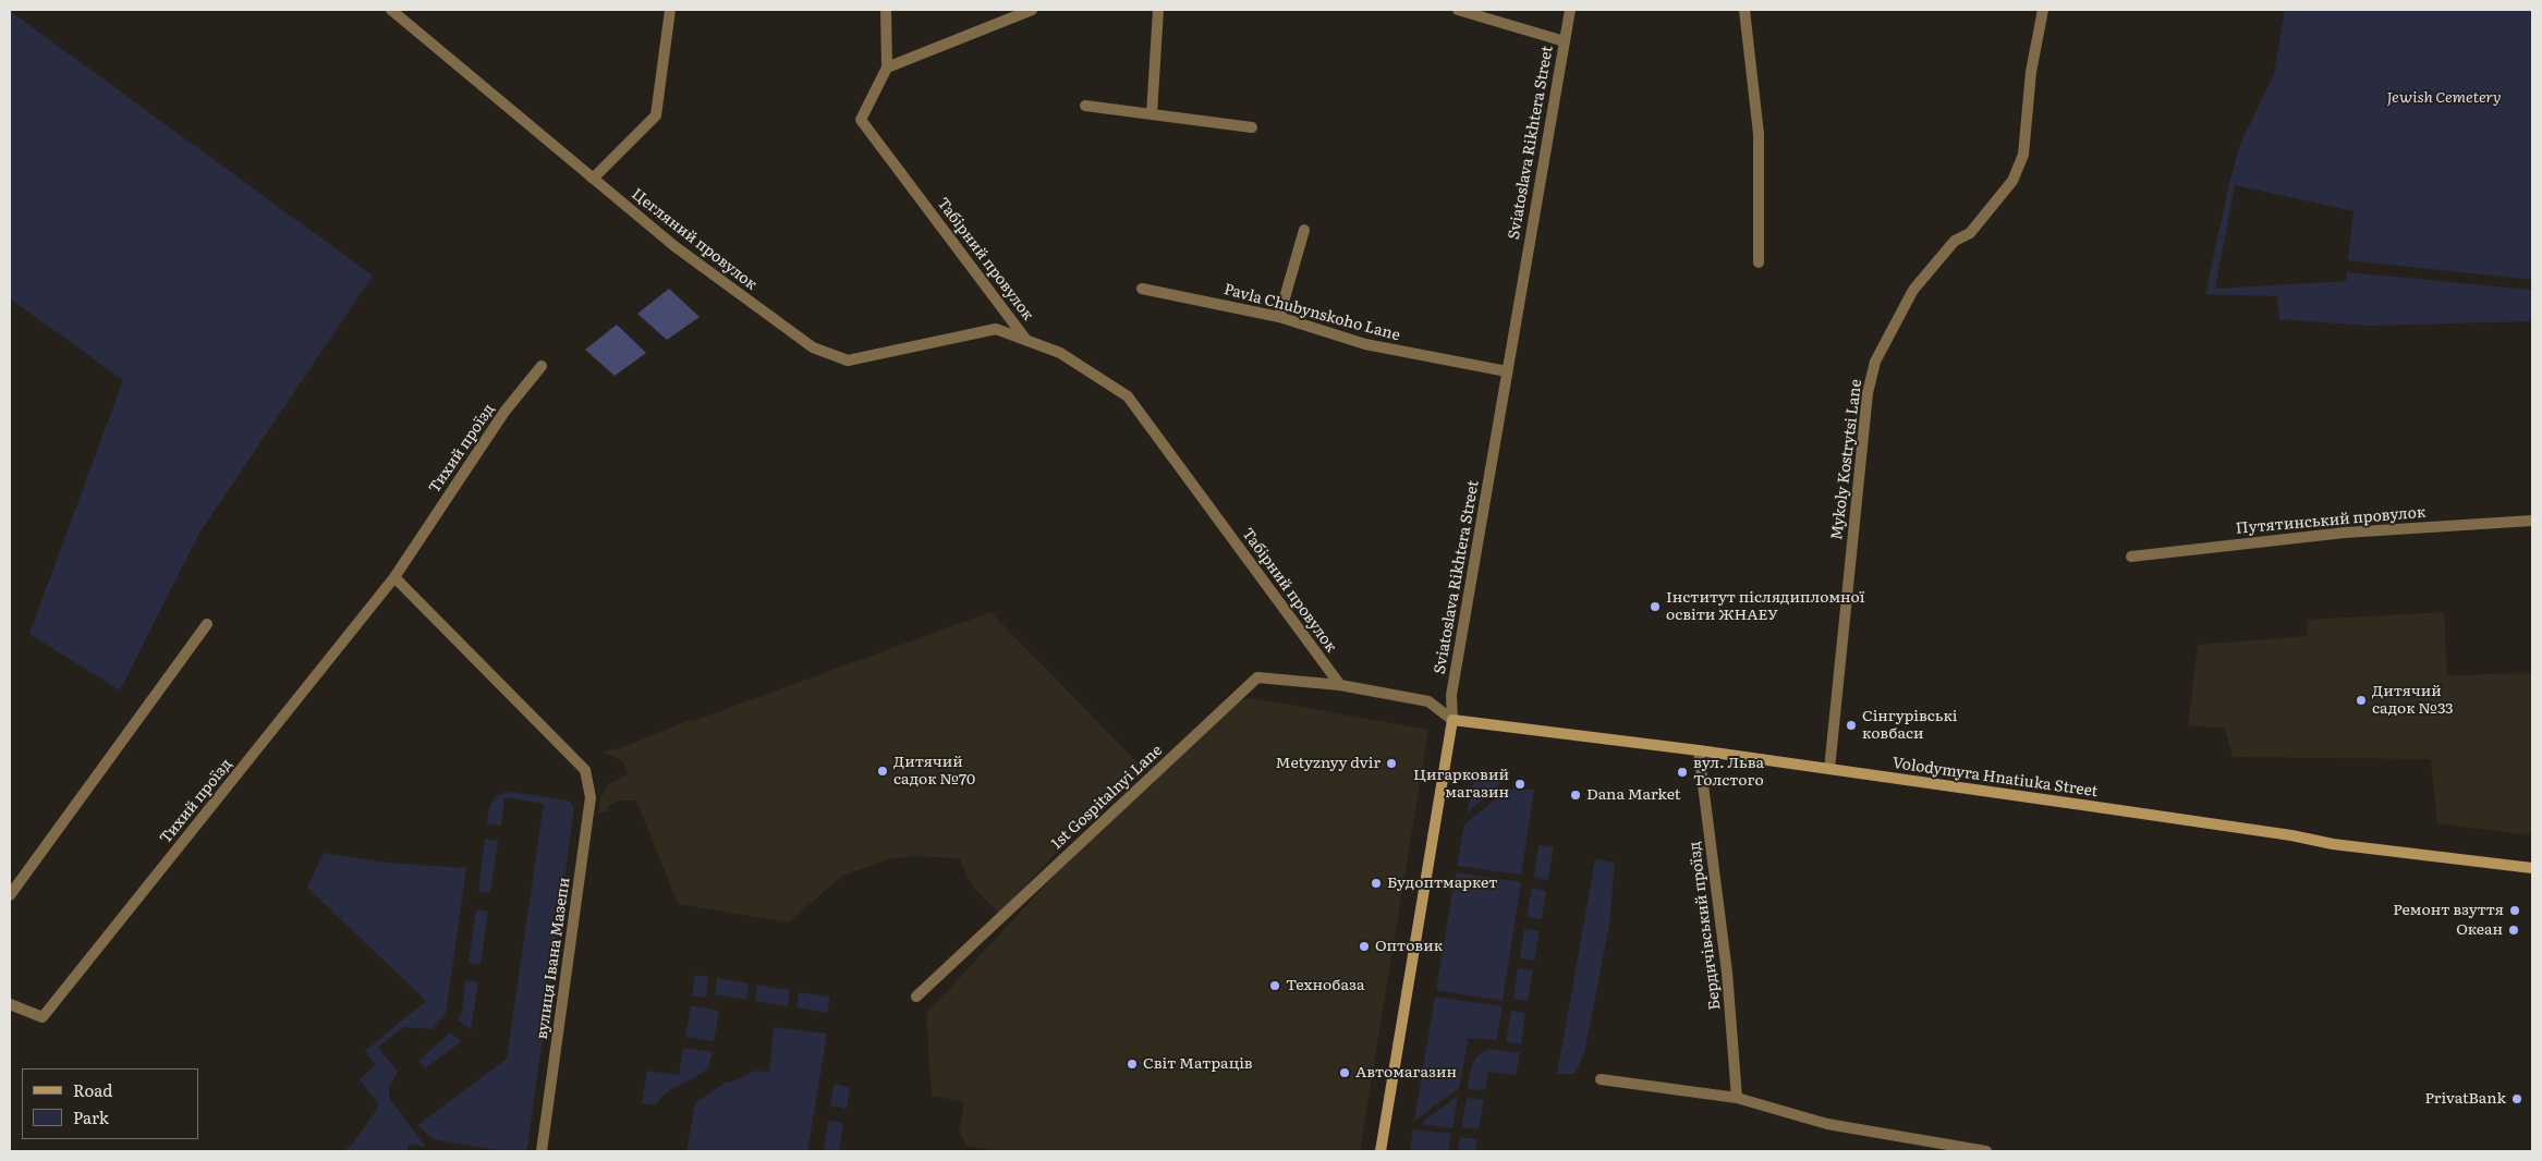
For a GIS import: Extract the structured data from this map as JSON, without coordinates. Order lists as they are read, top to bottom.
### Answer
{
  "streets": {
    "main road": ["Sviatoslava Rikhtera Street", "Volodymyra Hnatiuka Street"],
    "street": [
      "Цегляний провулок",
      "Табірний провулок",
      "Pavla Chubynskoho Lane",
      "Тихий проїзд",
      "Mykoly Kostrytsi Lane",
      "Путятинський провулок",
      "1st Gospitalnyi Lane",
      "Бердичівський проїзд",
      "вулиця Івана Мазепи"
    ]
  },
  "crossings": [
    ["Sviatoslava Rikhtera Street", "Pavla Chubynskoho Lane"],
    ["Sviatoslava Rikhtera Street", "Volodymyra Hnatiuka Street"],
    ["Sviatoslava Rikhtera Street", "1st Gospitalnyi Lane"],
    ["Цегляний провулок", "Табірний провулок"],
    ["Табірний провулок", "1st Gospitalnyi Lane"],
    ["Тихий проїзд", "вулиця Івана Мазепи"],
    ["Mykoly Kostrytsi Lane", "Volodymyra Hnatiuka Street"],
    ["Volodymyra Hnatiuka Street", "1st Gospitalnyi Lane"],
    ["Volodymyra Hnatiuka Street", "Бердичівський проїзд"]
  ],
  "parks": ["Jewish Cemetery"],
  "places": [
    "Інститут післядипломної освіти ЖНАЕУ",
    "Дитячий садок №33",
    "Сінгурівські ковбаси",
    "Metyznyy dvir",
    "Дитячий садок №70",
    "вул. Льва Толстого",
    "Цигарковий магазин",
    "Dana Market",
    "Будоптмаркет",
    "Ремонт взуття",
    "Океан",
    "Оптовик",
    "Технобаза",
    "Світ Матраців",
    "Автомагазин",
    "PrivatBank"
  ],
  "legend": ["Road", "Park"]
}
